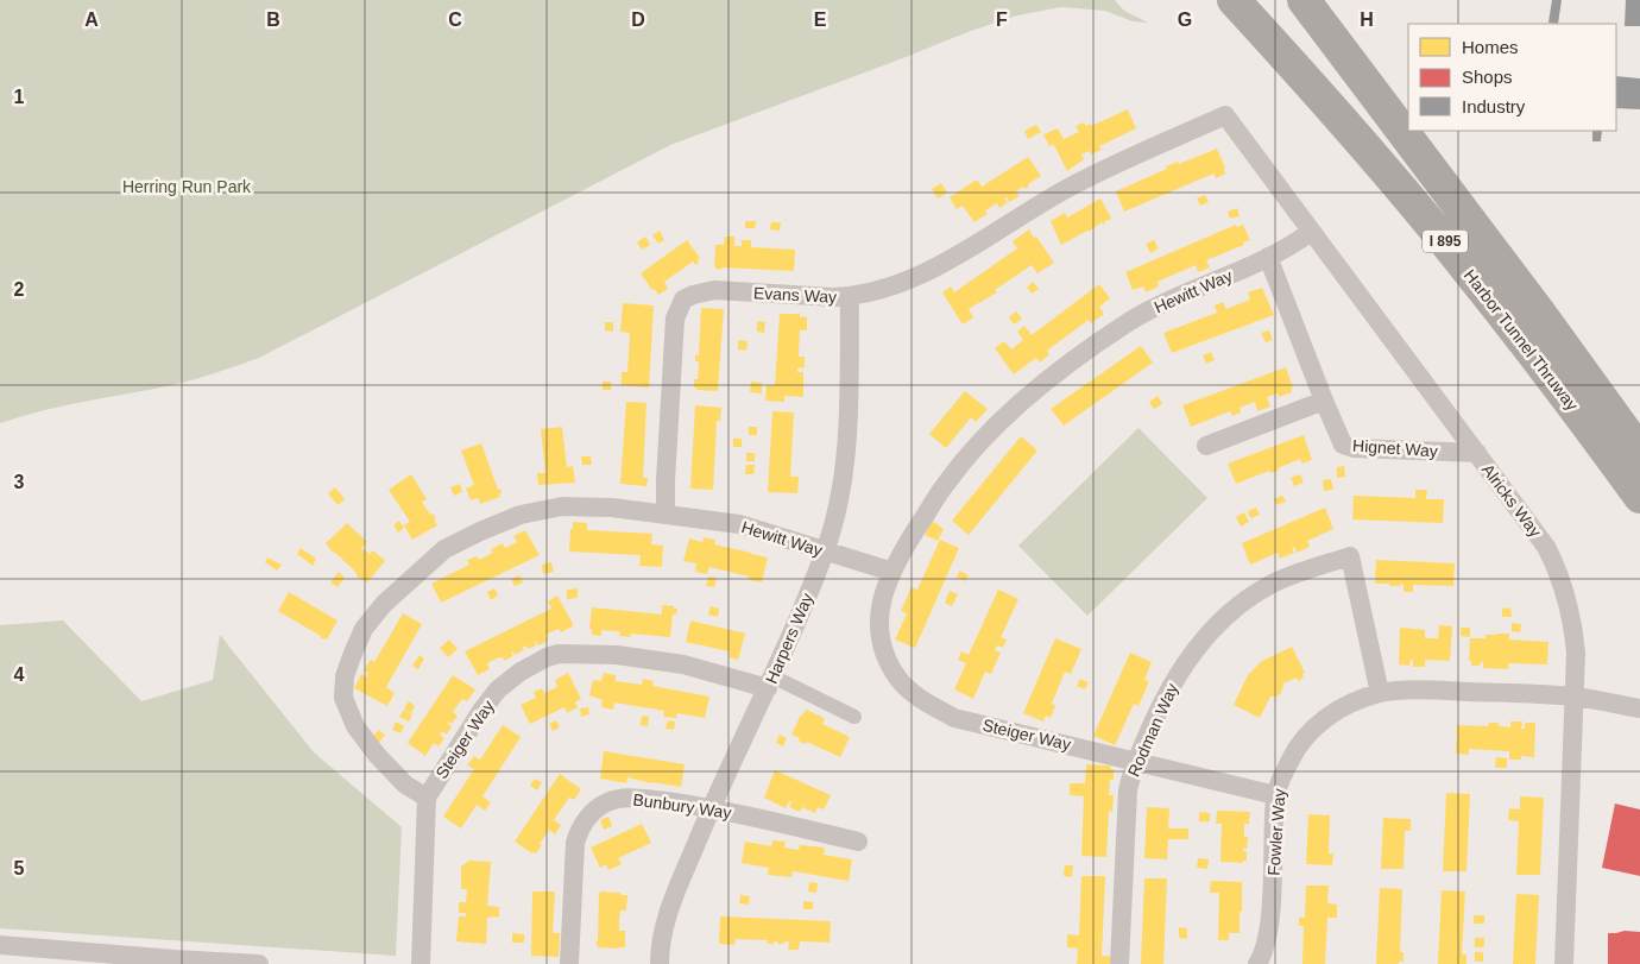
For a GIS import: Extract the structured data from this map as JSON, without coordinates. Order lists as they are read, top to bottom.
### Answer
{
  "streets": {
    "highway": ["I 895", "Harbor Tunnel Thruway"],
    "street": [
      "Hewitt Way",
      "Evans Way",
      "Hignet Way",
      "Alricks Way",
      "Harpers Way",
      "Rodman Way",
      "Steiger Way",
      "Bunbury Way",
      "Fowler Way"
    ]
  },
  "crossings": [
    ["Hewitt Way", "Evans Way"],
    ["Hewitt Way", "Alricks Way"],
    ["Hewitt Way", "Harpers Way"],
    ["Hewitt Way", "Steiger Way"],
    ["Evans Way", "Alricks Way"],
    ["Evans Way", "Harpers Way"],
    ["Hignet Way", "Alricks Way"],
    ["Alricks Way", "Fowler Way"],
    ["Harpers Way", "Steiger Way"],
    ["Harpers Way", "Bunbury Way"],
    ["Rodman Way", "Steiger Way"],
    ["Rodman Way", "Fowler Way"],
    ["Steiger Way", "Fowler Way"]
  ],
  "parks": ["Herring Run Park"],
  "legend": ["Homes", "Shops", "Industry"],
  "grid": {
    "columns": [
      "A",
      "B",
      "C",
      "D",
      "E",
      "F",
      "G",
      "H"
    ],
    "rows": [
      "1",
      "2",
      "3",
      "4",
      "5"
    ]
  }
}
